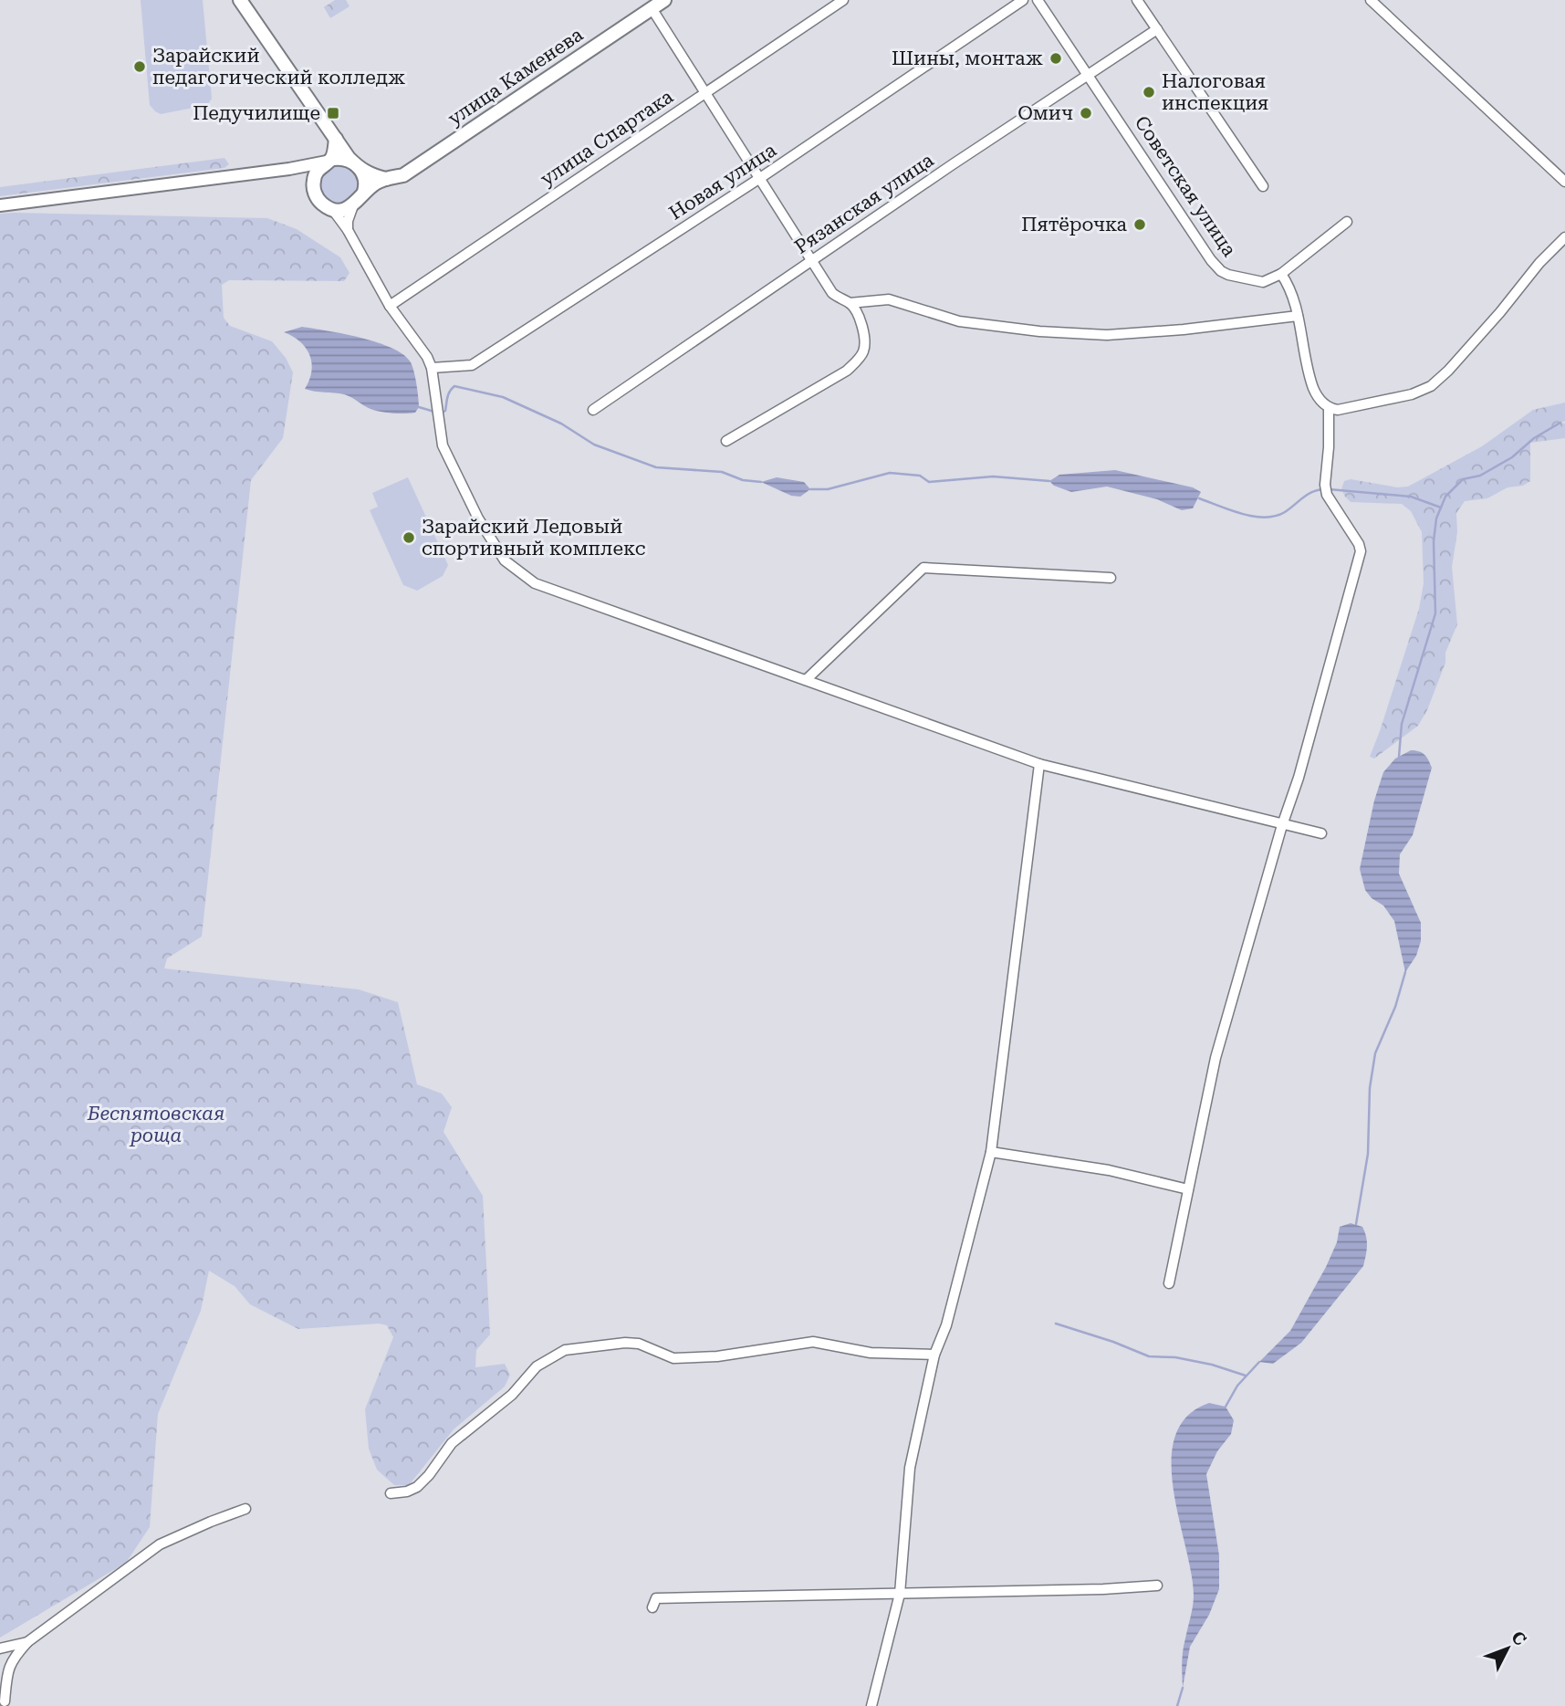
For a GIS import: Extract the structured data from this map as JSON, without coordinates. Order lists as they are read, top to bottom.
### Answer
{
  "streets": {
    "main road": ["улица Каменева"],
    "street": [
      "улица Спартака",
      "Новая улица",
      "Советская улица",
      "Рязанская улица"
    ]
  },
  "crossings": [
    ["Советская улица", "Рязанская улица"]
  ],
  "parks": ["Беспятовская роща"],
  "places": {
    "other": [
      "Шины, монтаж",
      "Зарайский педагогический колледж",
      "Налоговая инспекция",
      "Омич",
      "Пятёрочка",
      "Зарайский Ледовый спортивный комплекс"
    ],
    "transit": ["Педучилище"]
  },
  "north": "top right"
}
